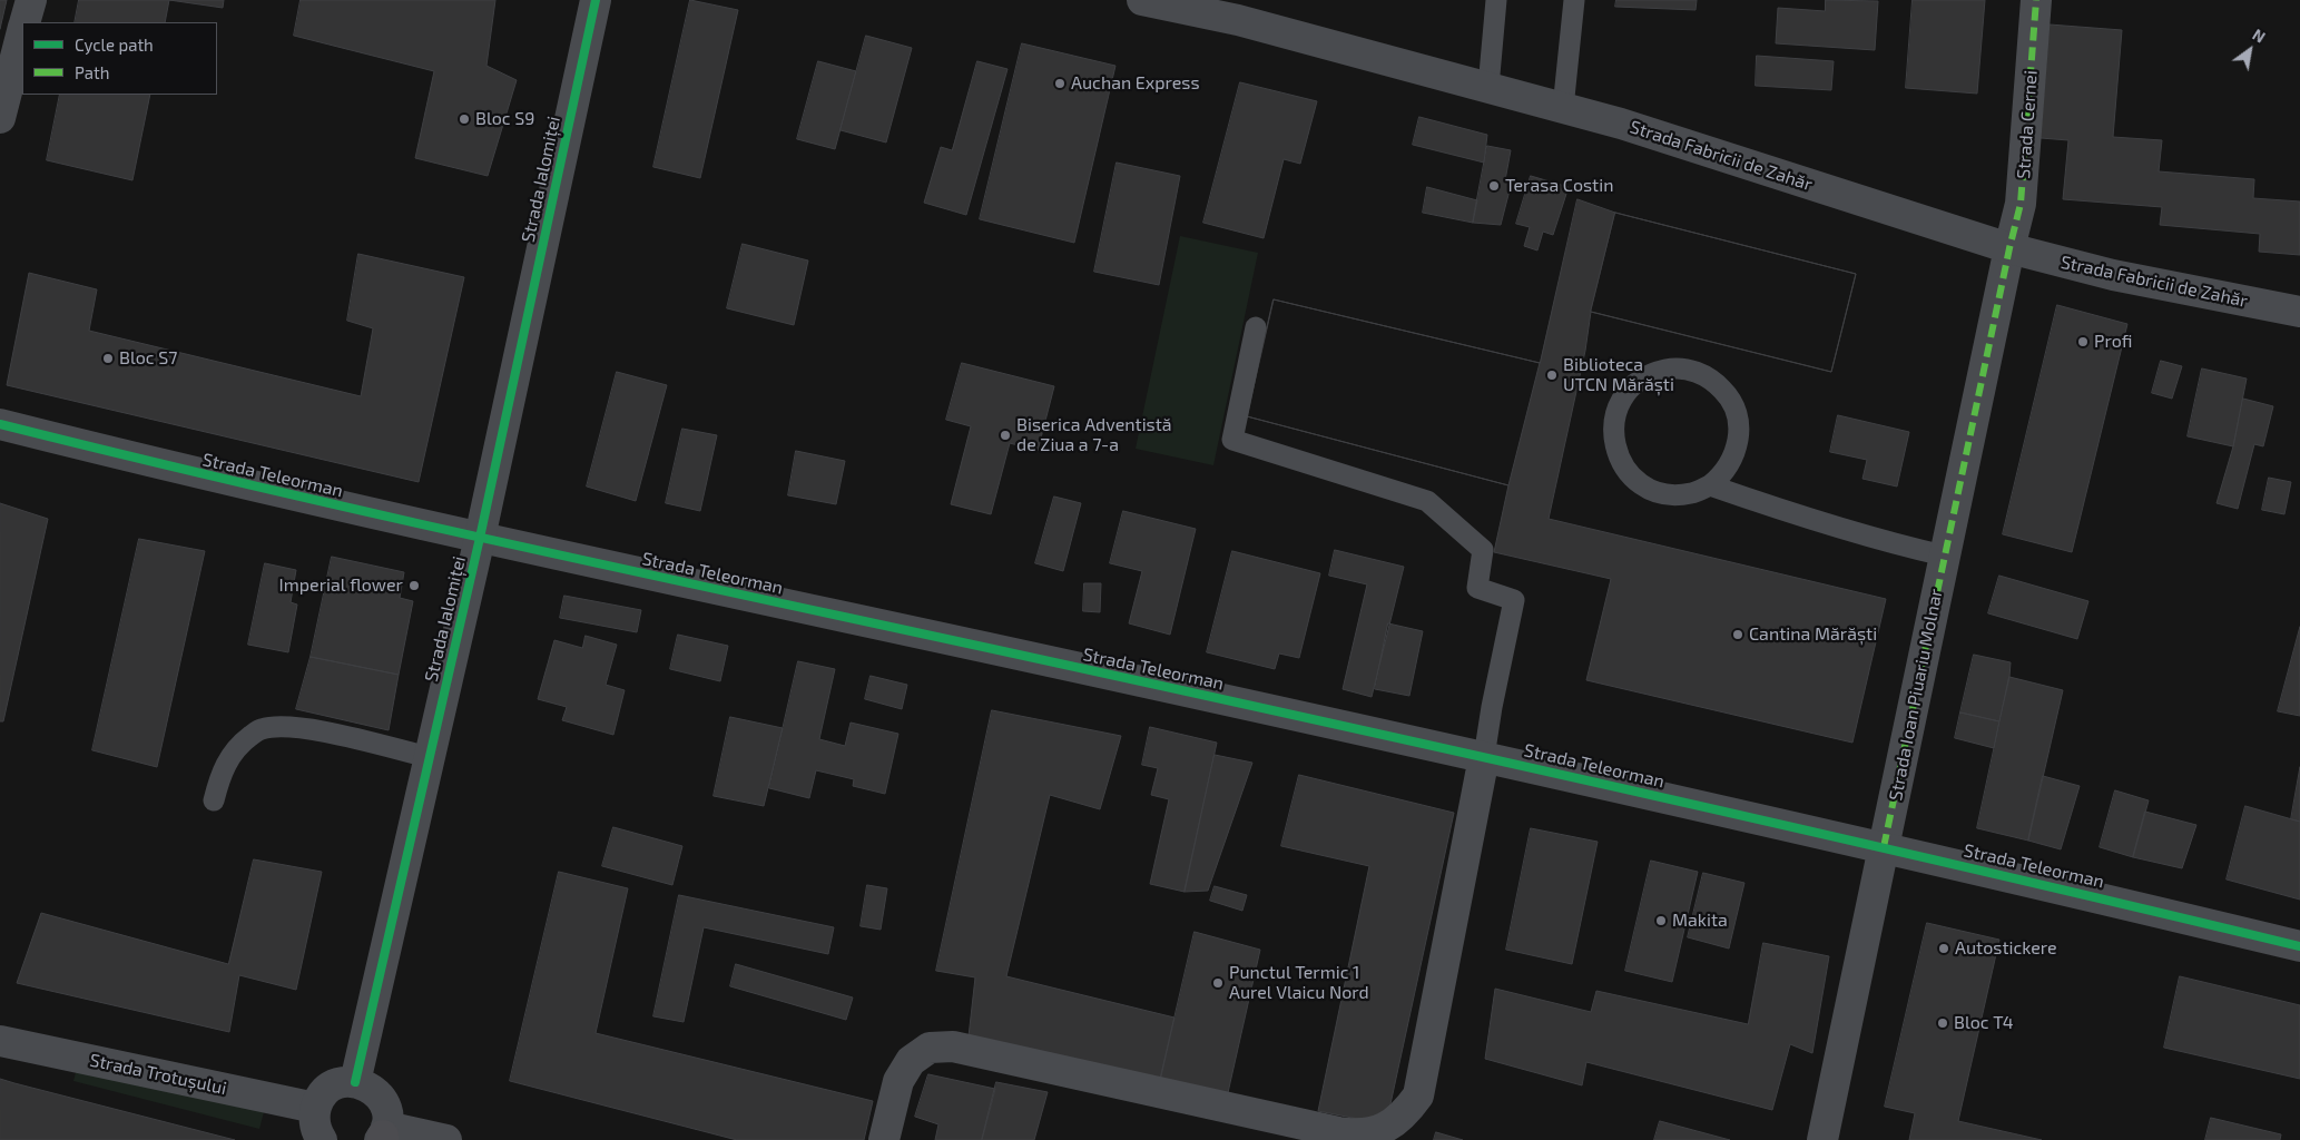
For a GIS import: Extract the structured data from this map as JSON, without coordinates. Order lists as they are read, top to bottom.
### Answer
{
  "streets": {
    "street": [
      "Strada Cernei",
      "Strada Fabricii de Zahăr",
      "Strada Ialomiței",
      "Strada Teleorman",
      "Strada Ioan Piuariu Molnar",
      "Strada Trotușului"
    ]
  },
  "crossings": [
    ["Strada Cernei", "Strada Fabricii de Zahăr"],
    ["Strada Cernei", "Strada Ioan Piuariu Molnar"],
    ["Strada Fabricii de Zahăr", "Strada Ioan Piuariu Molnar"],
    ["Strada Ialomiței", "Strada Teleorman"],
    ["Strada Teleorman", "Strada Ioan Piuariu Molnar"]
  ],
  "places": [
    "Auchan Express",
    "Bloc S9",
    "Terasa Costin",
    "Profi",
    "Bloc S7",
    "Biblioteca UTCN Mărăști",
    "Biserica Adventistă de Ziua a 7-a",
    "Imperial flower",
    "Cantina Mărăști",
    "Makita",
    "Autostickere",
    "Punctul Termic 1 Aurel Vlaicu Nord",
    "Bloc T4"
  ],
  "legend": ["Cycle path", "Path"],
  "north": "top right"
}
